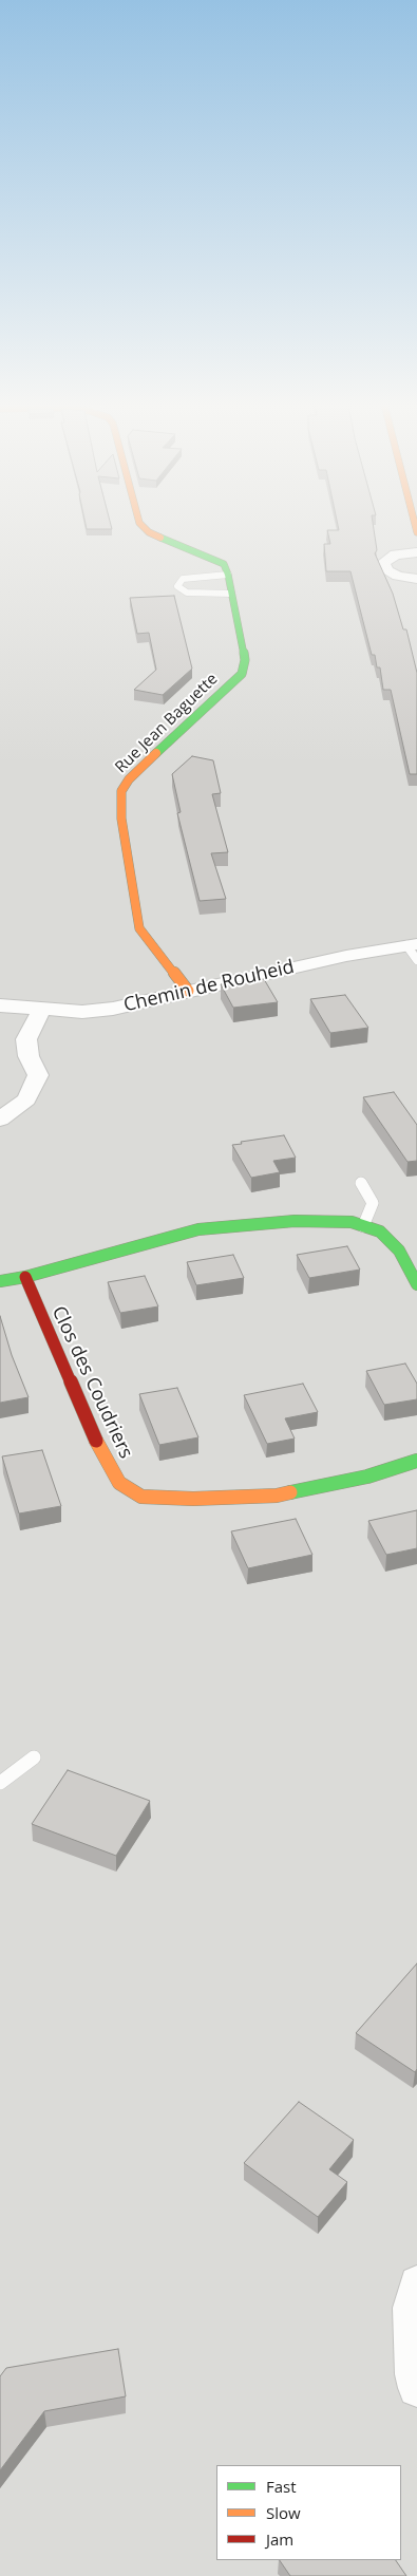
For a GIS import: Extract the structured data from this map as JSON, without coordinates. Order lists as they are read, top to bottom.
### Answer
{
  "streets": {
    "street": ["Rue Jean Baguette", "Chemin de Rouheid", "Clos des Coudriers"]
  },
  "crossings": [
    ["Rue Jean Baguette", "Chemin de Rouheid"]
  ],
  "legend": ["Fast", "Slow", "Jam"]
}
